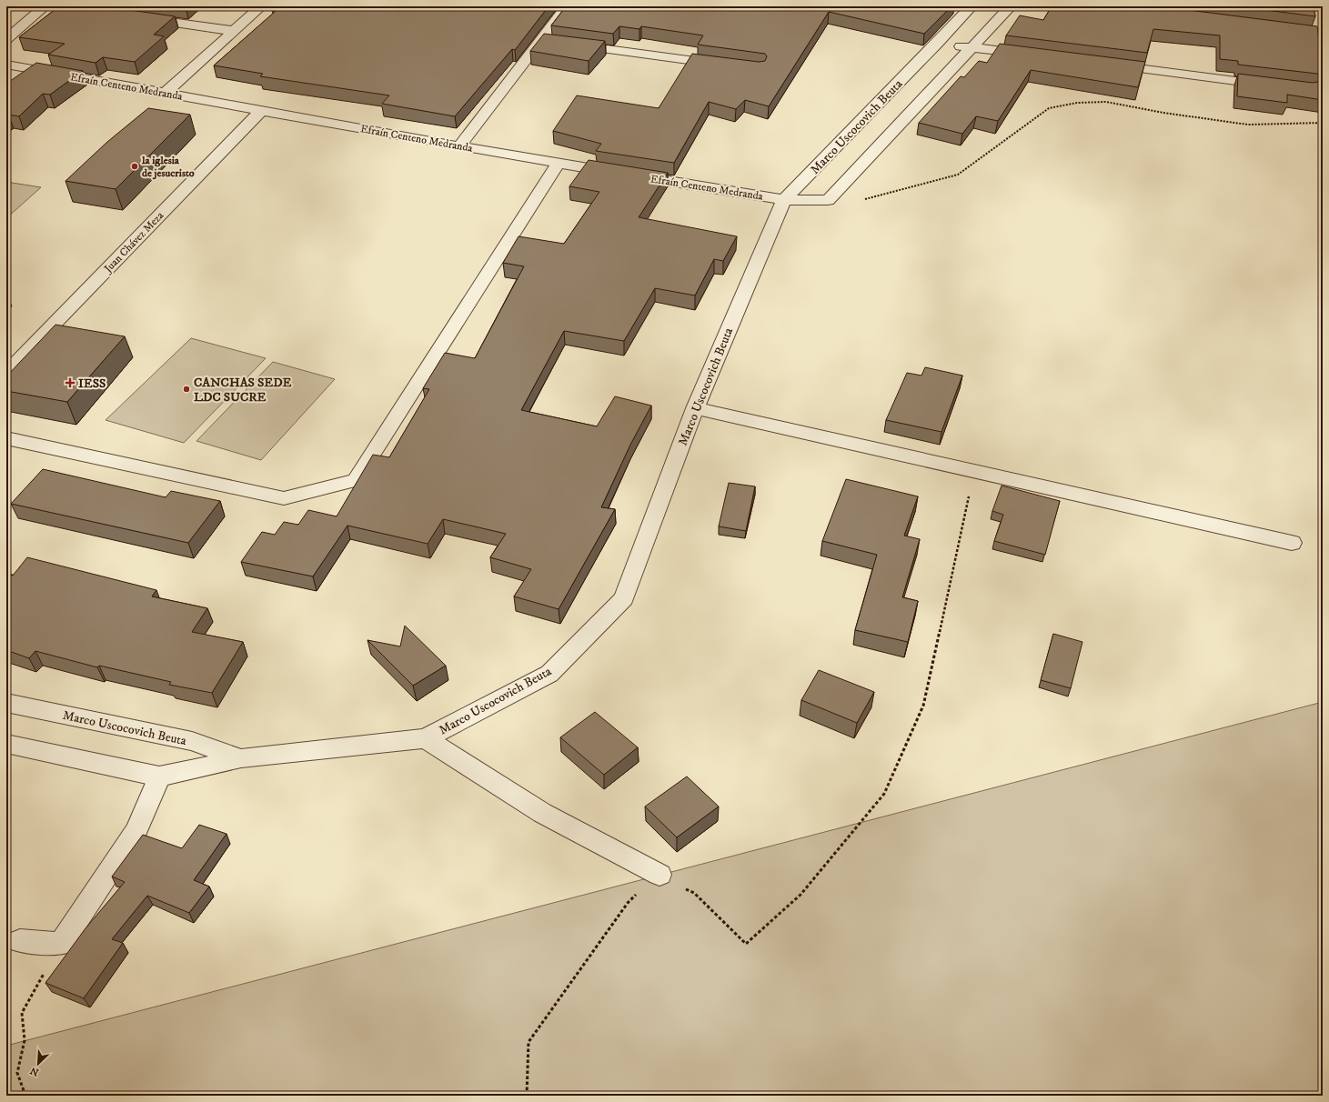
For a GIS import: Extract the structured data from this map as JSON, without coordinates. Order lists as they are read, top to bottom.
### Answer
{
  "streets": {
    "street": ["Efraín Centeno Medranda", "Marco Uscocovich Beuta", "Juan Chávez Meza"]
  },
  "crossings": [
    ["Efraín Centeno Medranda", "Marco Uscocovich Beuta"],
    ["Efraín Centeno Medranda", "Juan Chávez Meza"]
  ],
  "places": {
    "other": ["la iglesia de jesucristo", "CANCHAS SEDE LDC SUCRE"],
    "health": ["IESS"]
  },
  "north": "bottom left"
}
